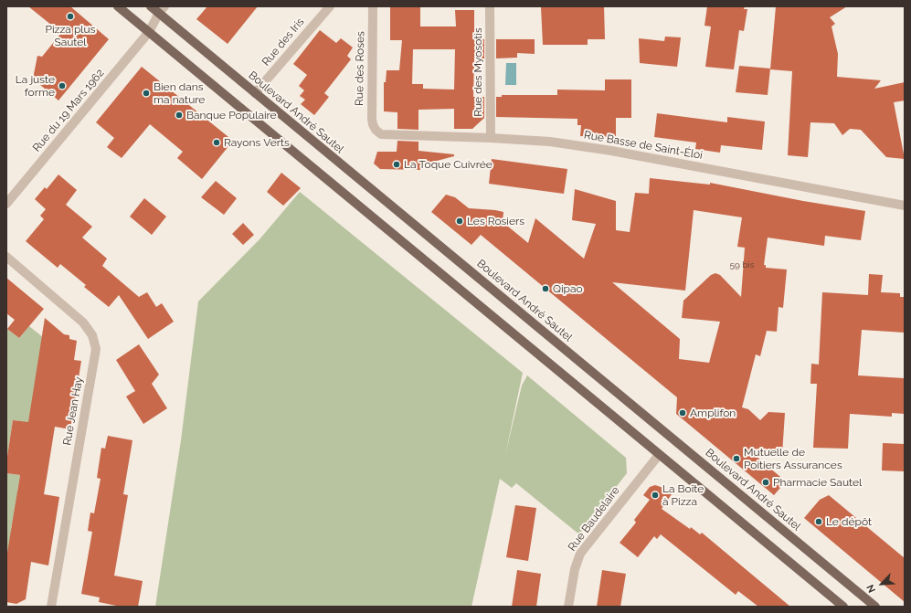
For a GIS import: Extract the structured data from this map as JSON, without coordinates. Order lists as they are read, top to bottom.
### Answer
{
  "streets": {
    "main road": ["Boulevard André Sautel"],
    "street": [
      "Rue des Iris",
      "Rue des Roses",
      "Rue des Myosotis",
      "Rue du 19 Mars 1962",
      "Rue Basse de Saint-Éloi",
      "Rue Jean Hay",
      "Rue Baudelaire"
    ]
  },
  "crossings": [
    ["Rue des Iris", "Boulevard André Sautel"],
    ["Rue des Roses", "Rue Basse de Saint-Éloi"],
    ["Rue des Myosotis", "Rue Basse de Saint-Éloi"]
  ],
  "places": [
    "Pizza plus Sautel",
    "La juste forme",
    "Bien dans ma nature",
    "Banque Populaire",
    "Rayons Verts",
    "La Toque Cuivrée",
    "Les Rosiers",
    "Qipao",
    "Amplifon",
    "Mutuelle de Poitiers Assurances",
    "Pharmacie Sautel",
    "La Boîte à Pizza",
    "Le dépôt"
  ],
  "house_numbers": ["59 bis"],
  "north": "bottom left"
}
